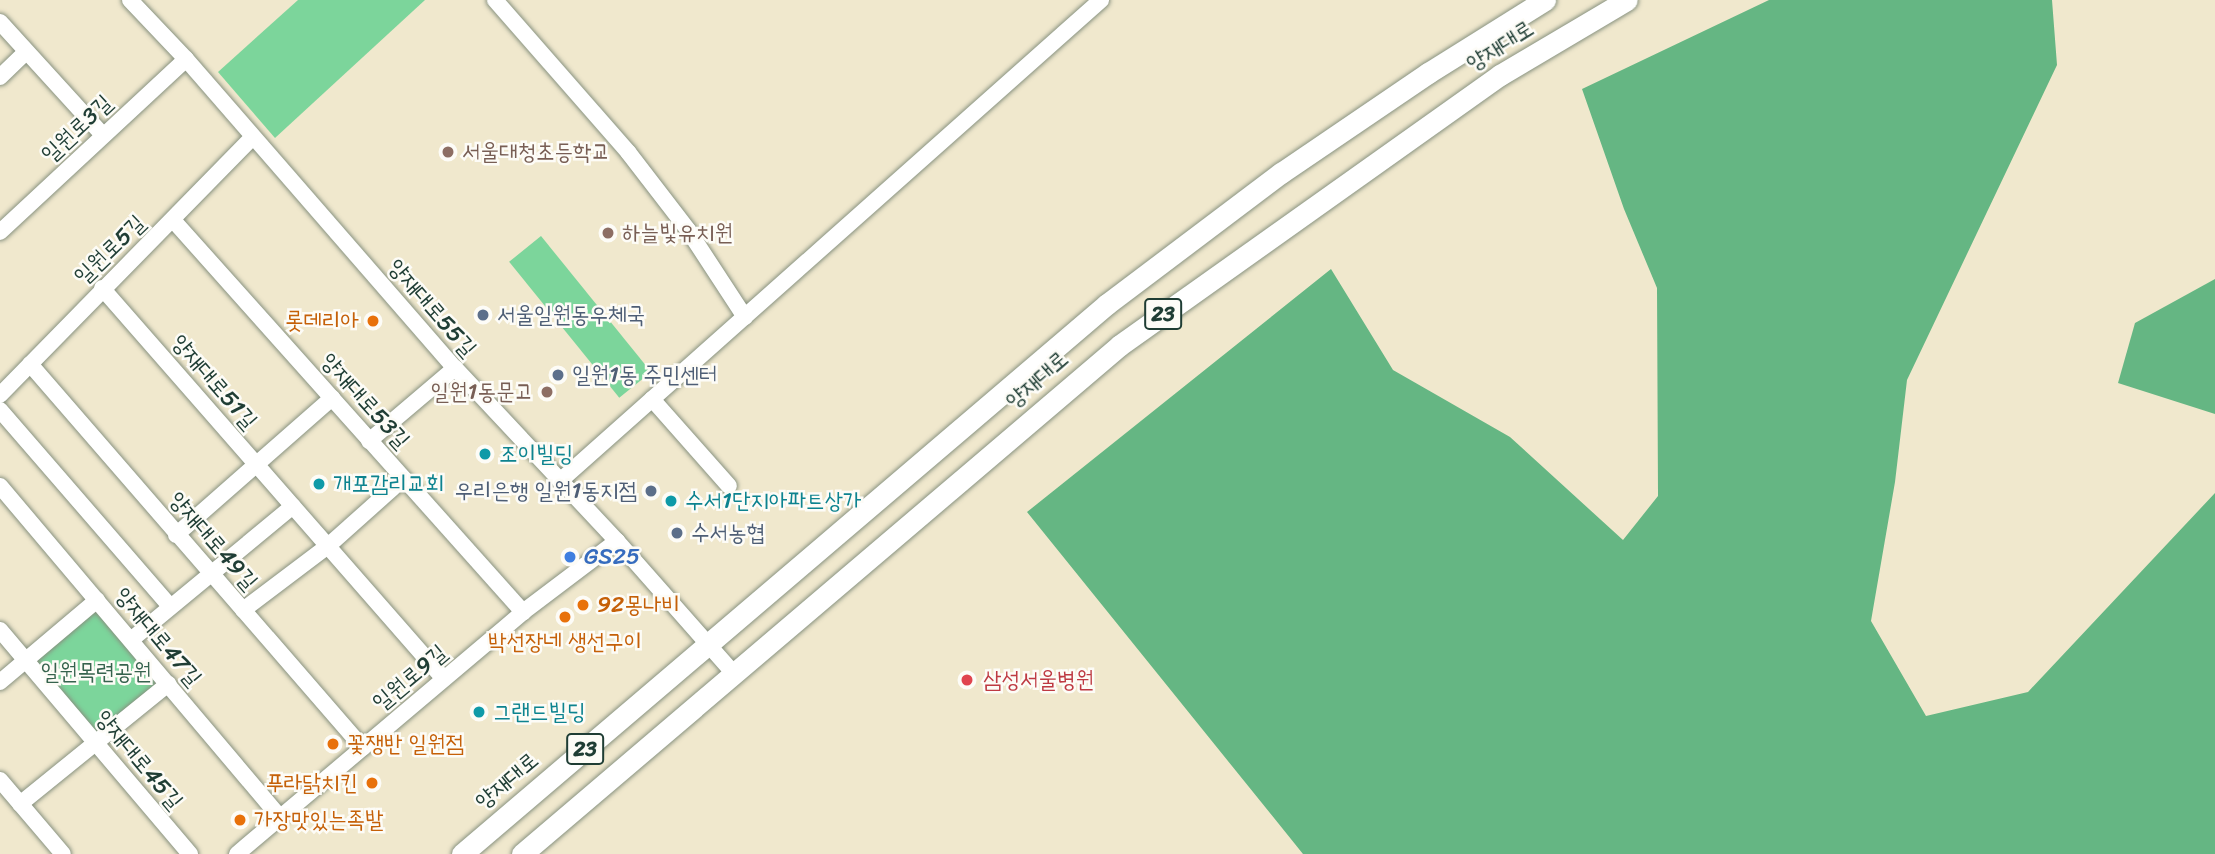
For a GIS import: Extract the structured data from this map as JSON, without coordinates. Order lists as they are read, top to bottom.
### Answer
{
  "streets": {
    "main road": ["양재대로", "23"],
    "street": [
      "일원로3길",
      "일원로5길",
      "양재대로55길",
      "양재대로51길",
      "양재대로53길",
      "양재대로49길",
      "양재대로47길",
      "일원로9길",
      "양재대로45길"
    ]
  },
  "crossings": [
    ["양재대로", "양재대로55길"],
    ["일원로3길", "양재대로55길"],
    ["일원로5길", "양재대로55길"],
    ["일원로5길", "양재대로51길"],
    ["일원로5길", "양재대로53길"],
    ["일원로5길", "양재대로49길"],
    ["양재대로55길", "일원로9길"],
    ["양재대로51길", "일원로9길"],
    ["양재대로53길", "일원로9길"],
    ["양재대로49길", "일원로9길"],
    ["양재대로47길", "일원로9길"]
  ],
  "parks": ["일원목련공원"],
  "places": [
    "서울대청초등학교",
    "하늘빛유치원",
    "서울일원동우체국",
    "롯데리아",
    "일원1동 주민센터",
    "일원1동문고",
    "조이빌딩",
    "개포감리교회",
    "우리은행 일원1동지점",
    "수서1단지아파트상가",
    "수서농협",
    "GS25",
    "92몽나비",
    "박선장네 생선구이",
    "삼성서울병원",
    "그랜드빌딩",
    "꽃쟁반 일원점",
    "푸라닭치킨",
    "가장맛있는족발"
  ]
}
